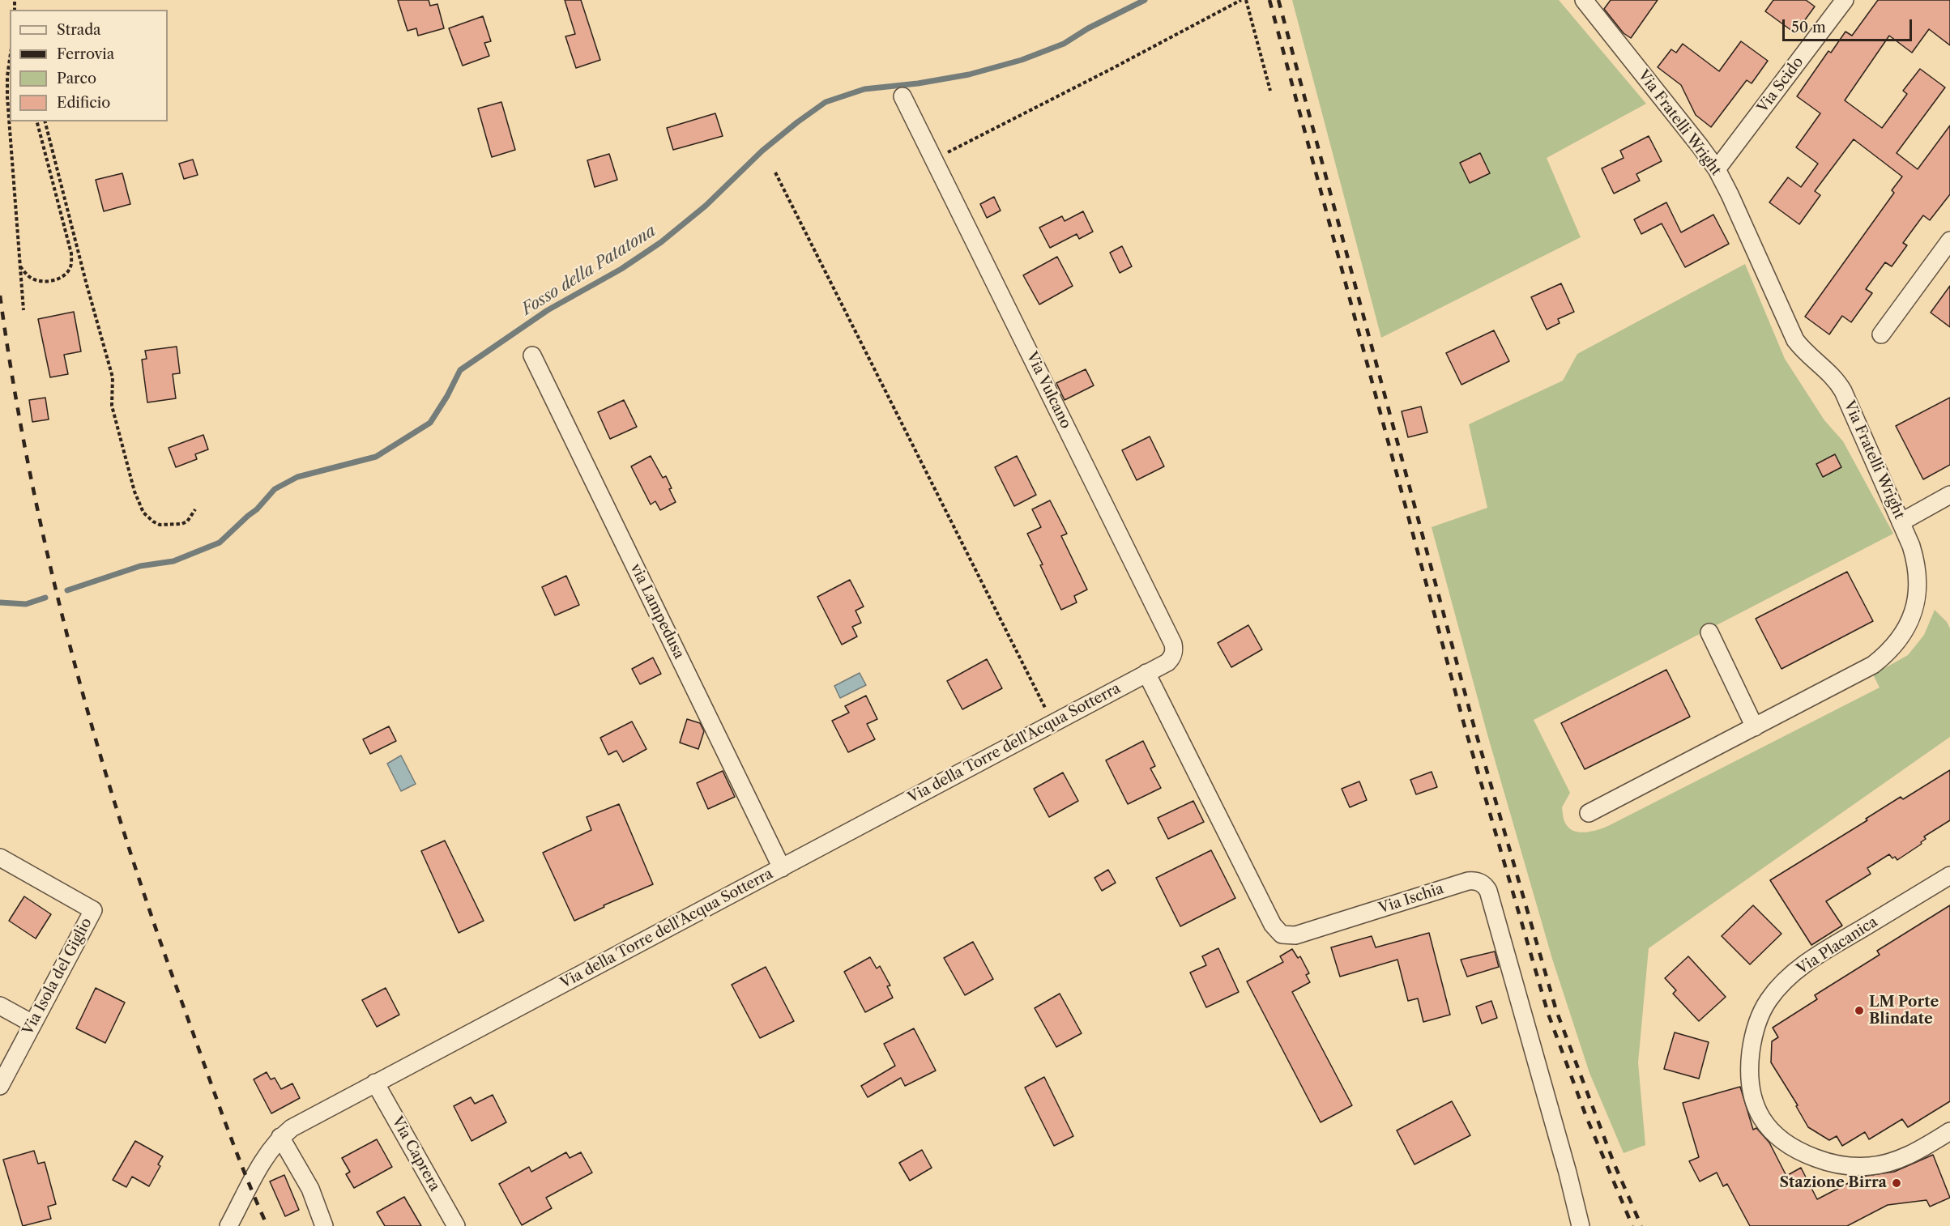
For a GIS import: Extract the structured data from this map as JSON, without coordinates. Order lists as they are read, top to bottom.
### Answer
{
  "streets": {
    "street": [
      "Via Scido",
      "Via Fratelli Wright",
      "Via Vulcano",
      "via Lampedusa",
      "Via della Torre dell'Acqua Sotterra",
      "Via Ischia",
      "Via Placanica",
      "Via Isola del Giglio",
      "Via Caprera"
    ]
  },
  "crossings": [
    ["Via Scido", "Via Fratelli Wright"],
    ["Via Vulcano", "Via della Torre dell'Acqua Sotterra"],
    ["Via Vulcano", "Via Ischia"],
    ["via Lampedusa", "Via della Torre dell'Acqua Sotterra"],
    ["Via della Torre dell'Acqua Sotterra", "Via Ischia"],
    ["Via della Torre dell'Acqua Sotterra", "Via Caprera"]
  ],
  "water": ["Fosso della Patatona"],
  "places": ["LM Porte Blindate", "Stazione Birra"],
  "legend": [
    "Strada",
    "Ferrovia",
    "Parco",
    "Edificio"
  ],
  "scale_bar": "50 m"
}
